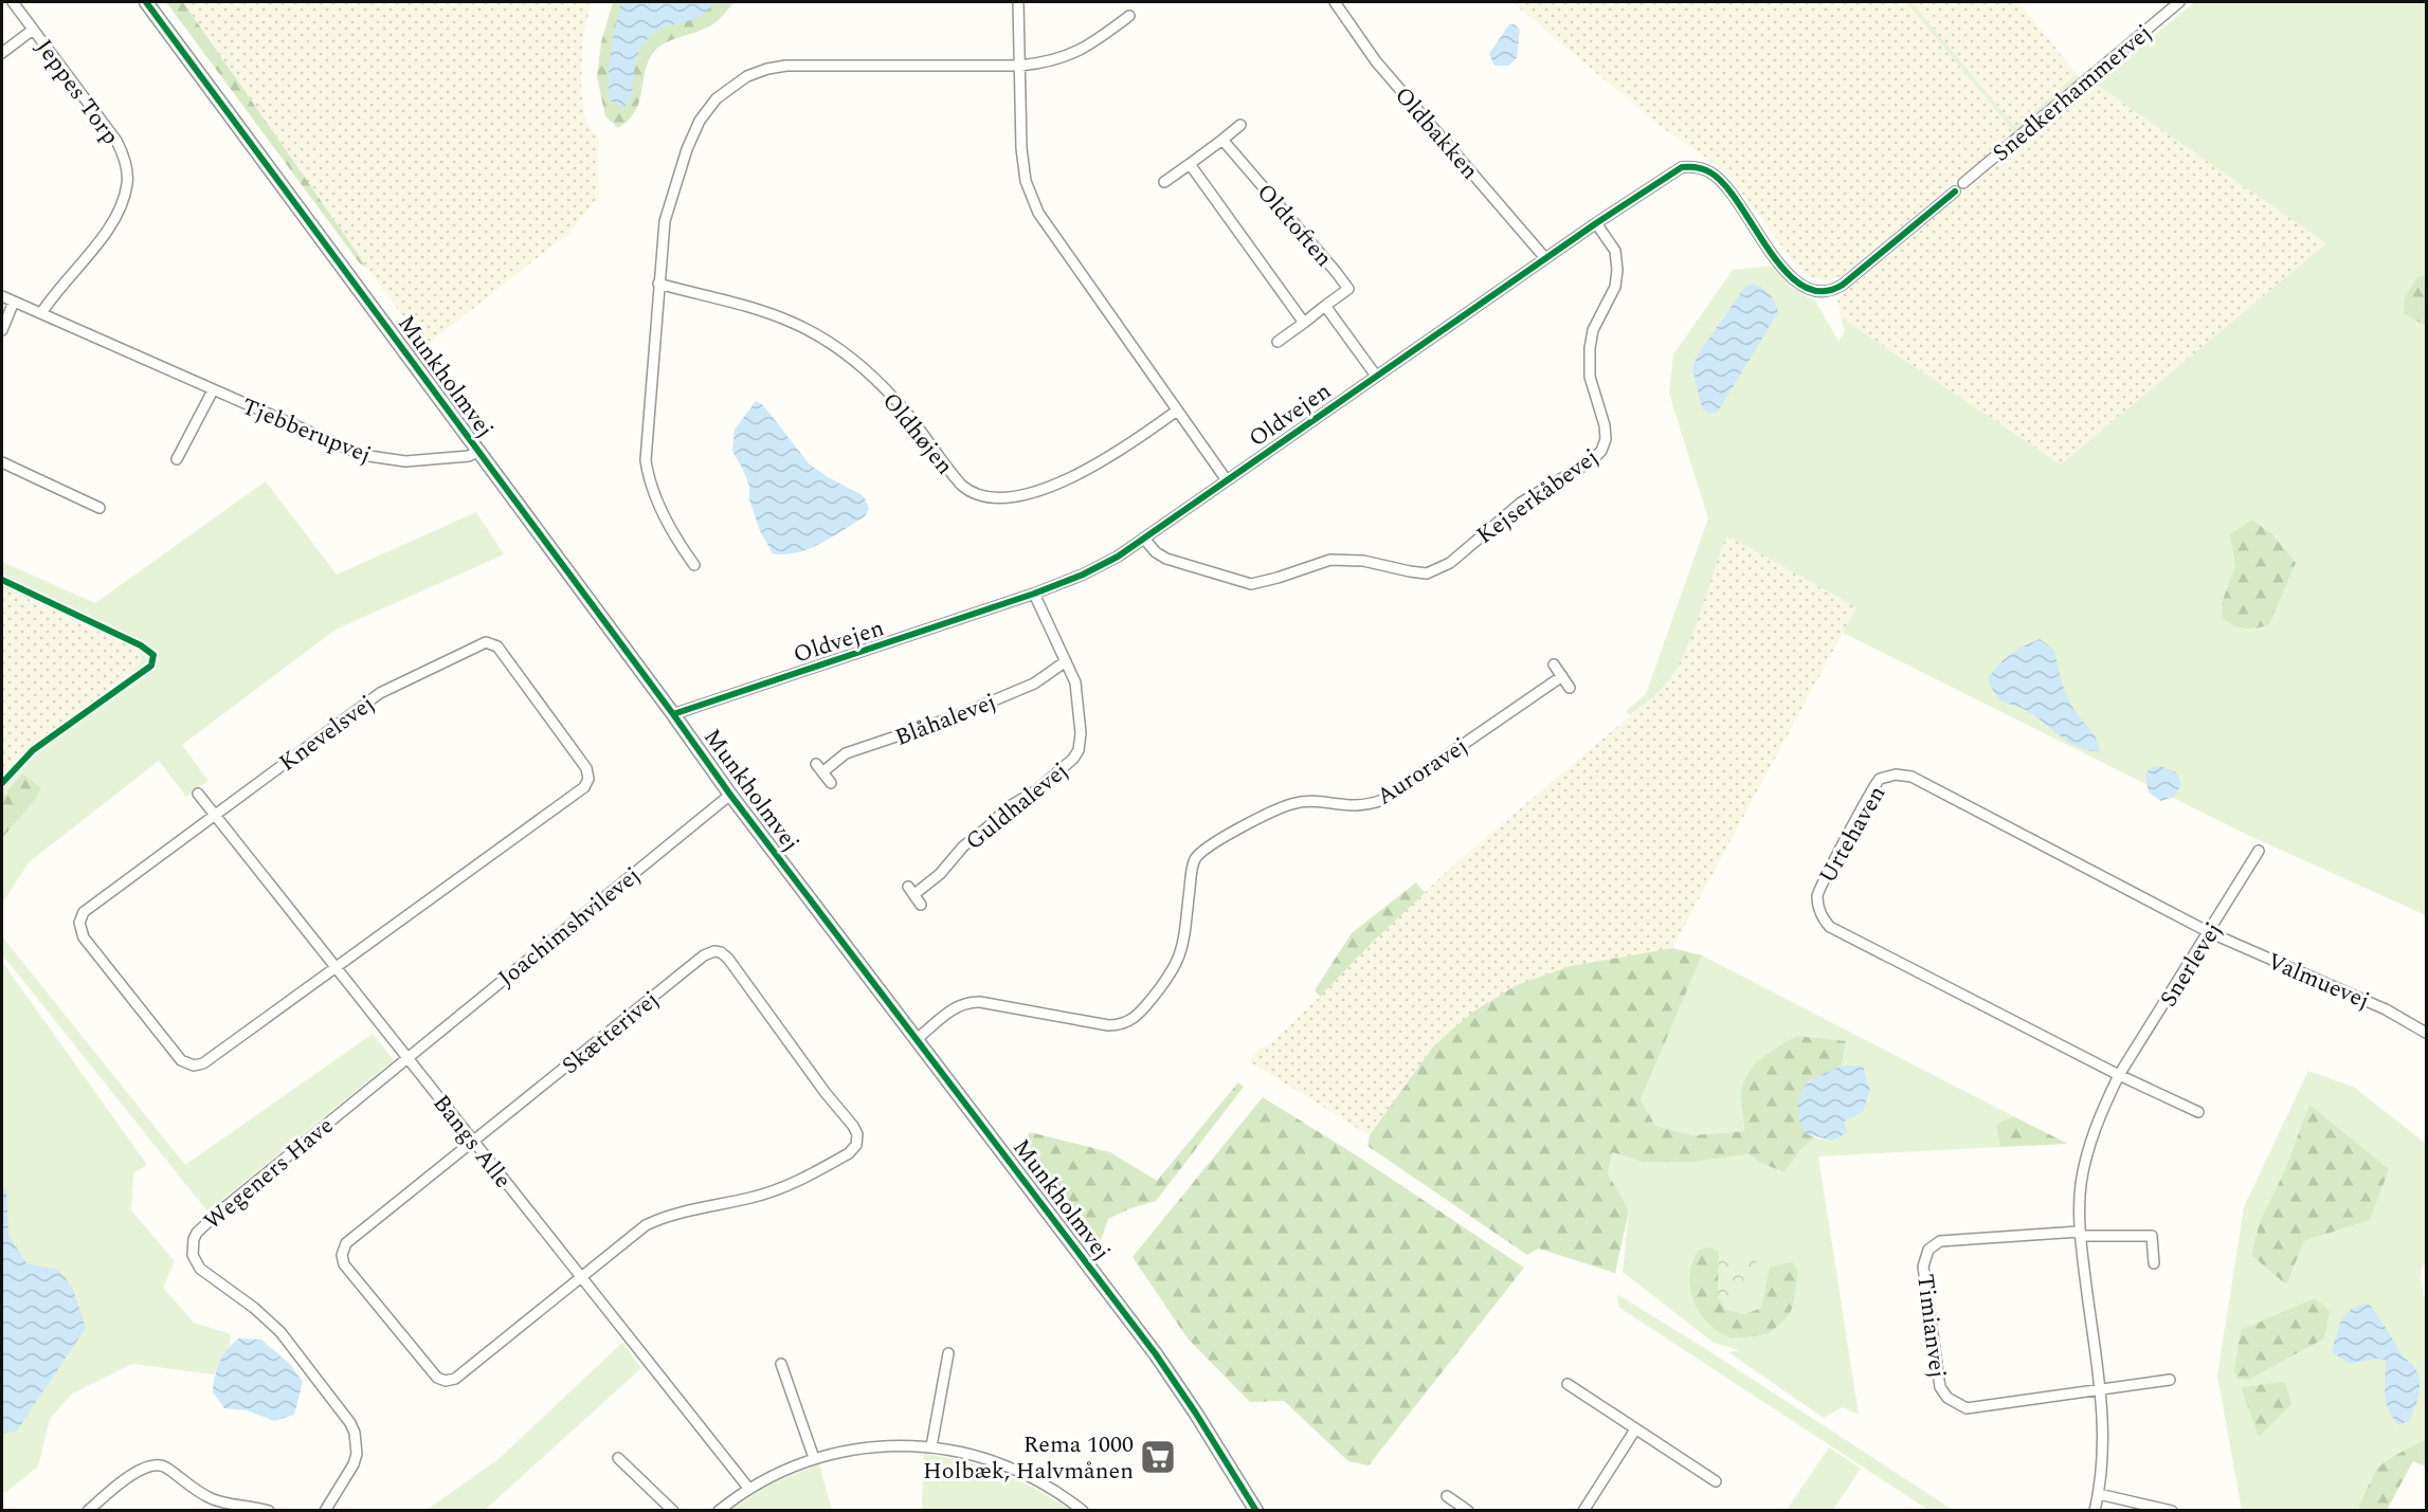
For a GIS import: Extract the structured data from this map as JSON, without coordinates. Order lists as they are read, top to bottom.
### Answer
{
  "streets": {
    "street": [
      "Jeppes Torp",
      "Snedkerhammervej",
      "Oldbakken",
      "Oldtoften",
      "Munkholmvej",
      "Oldvejen",
      "Tjebberupvej",
      "Oldhøjen",
      "Kejserkåbevej",
      "Blåhalevej",
      "Knevelsvej",
      "Auroravej",
      "Guldhalevej",
      "Urtehaven",
      "Joachimshvilevej",
      "Snerlevej",
      "Valmuevej",
      "Skætterivej",
      "Bangs Alle",
      "Wegeners Have",
      "Timianvej"
    ]
  },
  "crossings": [
    ["Jeppes Torp", "Tjebberupvej"],
    ["Oldbakken", "Oldvejen"],
    ["Oldtoften", "Oldvejen"],
    ["Munkholmvej", "Oldvejen"],
    ["Munkholmvej", "Tjebberupvej"],
    ["Munkholmvej", "Auroravej"],
    ["Munkholmvej", "Joachimshvilevej"],
    ["Oldvejen", "Kejserkåbevej"],
    ["Oldvejen", "Guldhalevej"],
    ["Blåhalevej", "Guldhalevej"],
    ["Knevelsvej", "Bangs Alle"],
    ["Urtehaven", "Snerlevej"],
    ["Urtehaven", "Valmuevej"],
    ["Joachimshvilevej", "Bangs Alle"],
    ["Joachimshvilevej", "Wegeners Have"],
    ["Snerlevej", "Valmuevej"],
    ["Snerlevej", "Timianvej"],
    ["Skætterivej", "Bangs Alle"],
    ["Bangs Alle", "Wegeners Have"]
  ],
  "places": {
    "supermarket": ["Rema 1000 Holbæk, Halvmånen"]
  }
}
